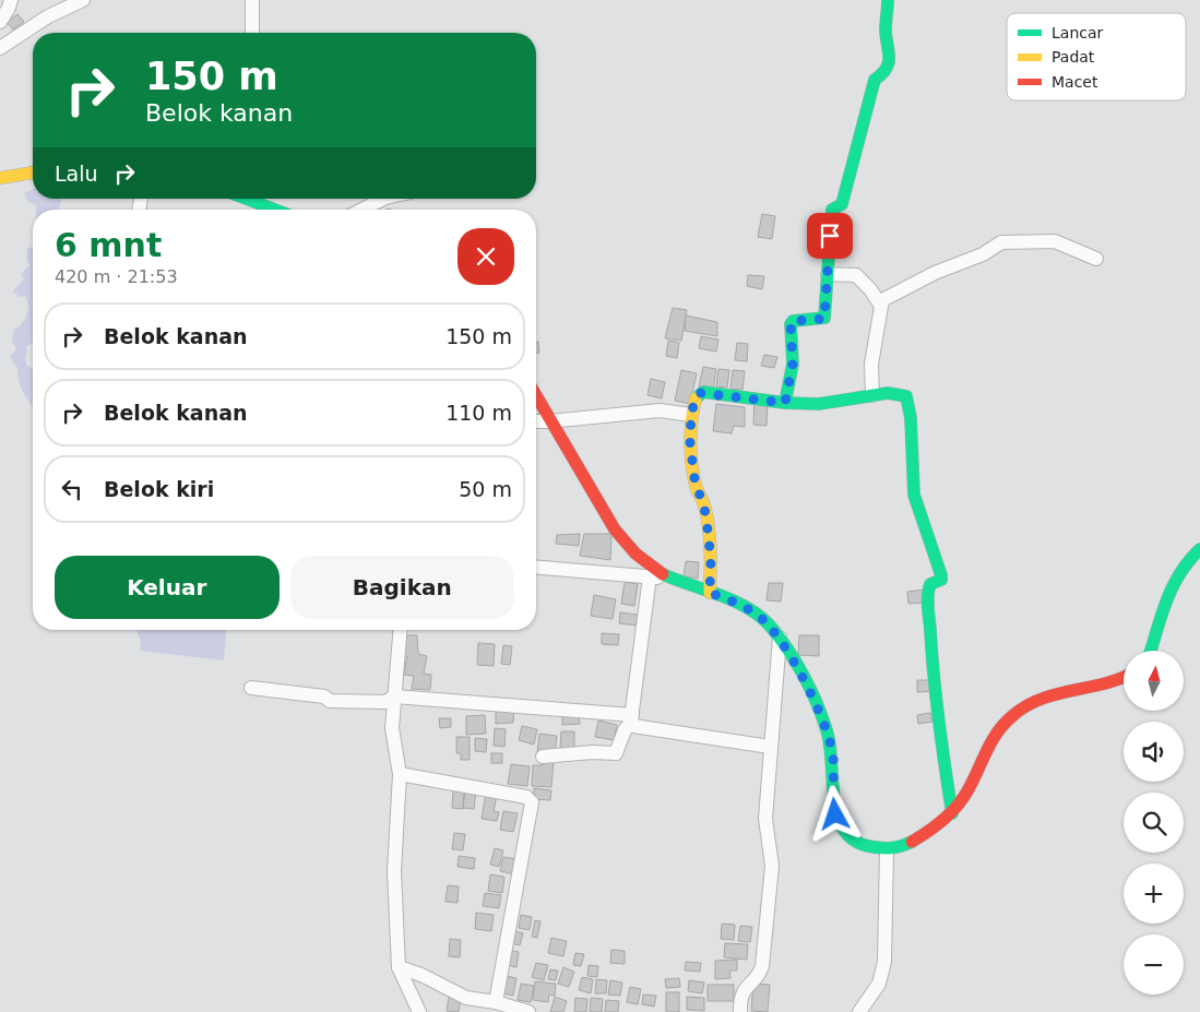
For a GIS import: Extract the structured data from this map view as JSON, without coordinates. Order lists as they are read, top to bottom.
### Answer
{
  "legend": ["Lancar", "Padat", "Macet"],
  "north": "top",
  "page": {
    "turn": ["150 m", "Belok kanan"],
    "then": "Lalu",
    "heading": ["6 mnt", "420 m · 21:53"],
    "list": [
      {
        "name": "Belok kanan",
        "value": "150 m"
      },
      {
        "name": "Belok kanan",
        "value": "110 m"
      },
      {
        "name": "Belok kiri",
        "value": "50 m"
      }
    ],
    "buttons": ["Keluar", "Bagikan"],
    "map_buttons": ["+", "−"]
  }
}
